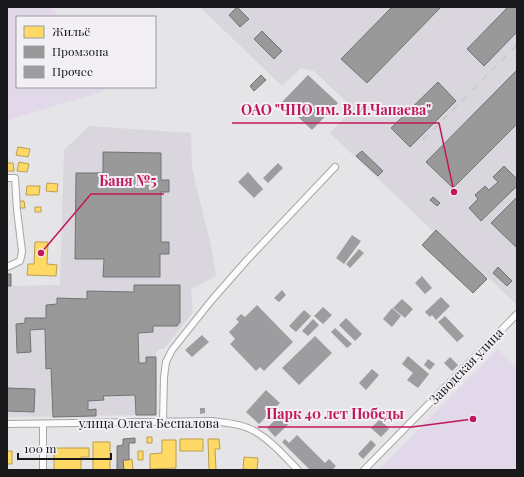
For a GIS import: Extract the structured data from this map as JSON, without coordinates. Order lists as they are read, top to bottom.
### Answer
{
  "streets": {
    "street": ["Заводская улица", "улица Олега Беспалова"]
  },
  "places": ["ОАО \"ЧПО им. В.И.Чапаева\"", "Баня №5", "Парк 40 лет Победы"],
  "legend": ["Жильё", "Промзона", "Прочее"],
  "scale_bar": "100 m"
}
